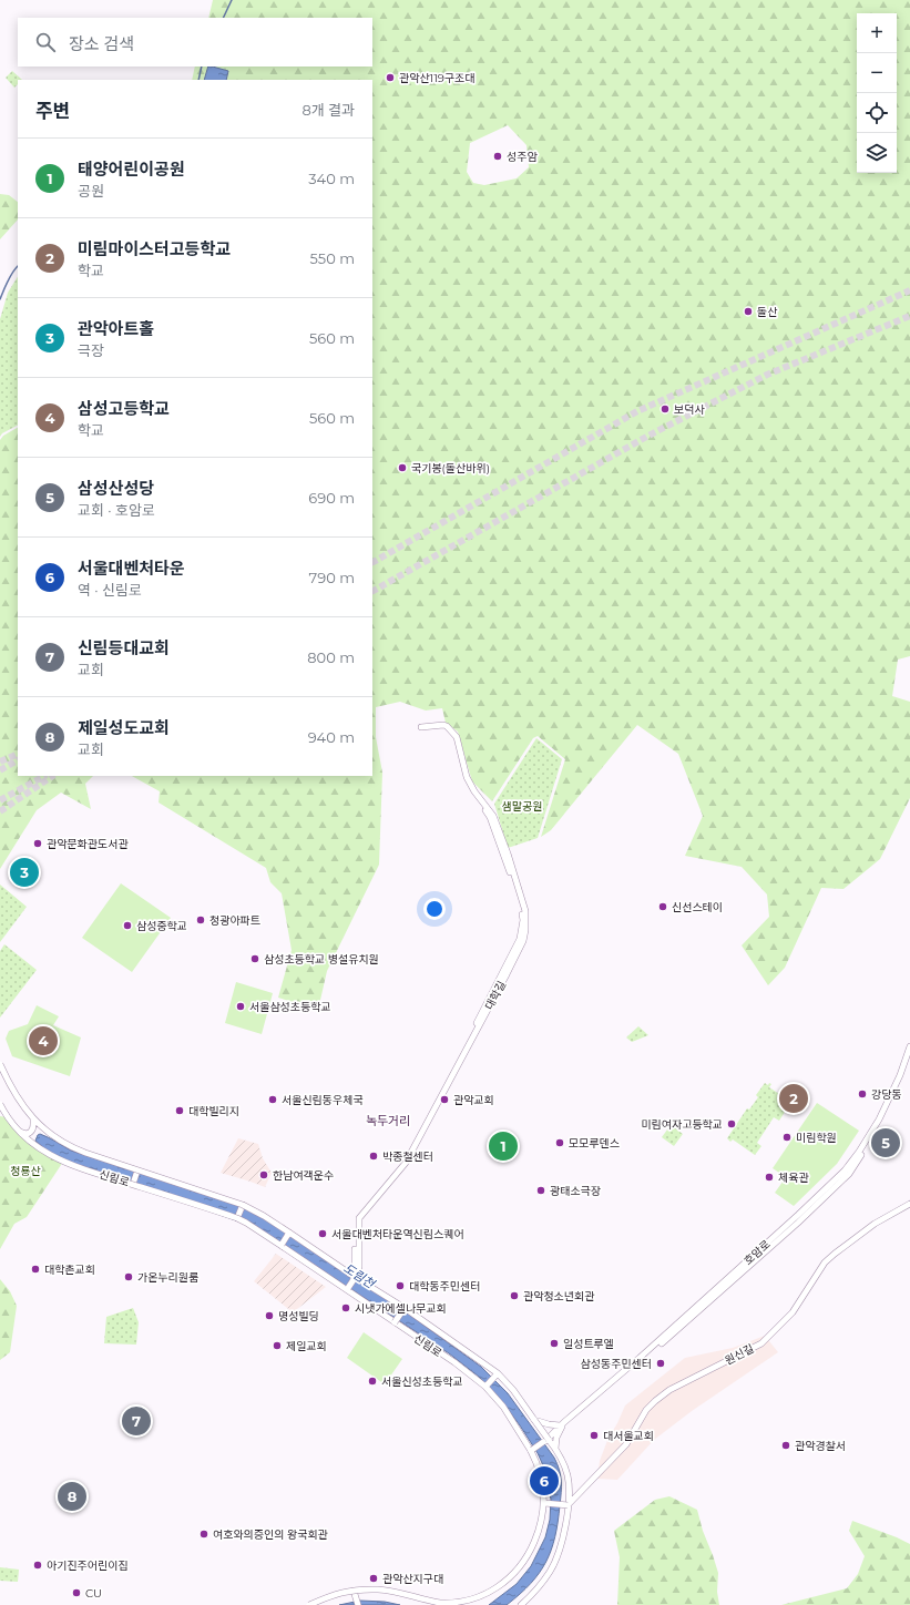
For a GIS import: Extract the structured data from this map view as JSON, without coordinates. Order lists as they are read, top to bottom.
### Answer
{
  "streets": {
    "main road": [
      "대학길",
      "신림로",
      "호암로",
      "원신길"
    ]
  },
  "crossings": [
    ["대학길", "신림로"]
  ],
  "districts": ["녹두거리"],
  "water": ["도림천"],
  "parks": ["샘말공원", "청룡산"],
  "places": [
    "관악산119구조대",
    "성주암",
    "돌산",
    "보덕사",
    "국기봉(돌산바위)",
    "관악문화관도서관",
    "신선스테이",
    "청광아파트",
    "삼성중학교",
    "삼성초등학교 병설유치원",
    "서울삼성초등학교",
    "강당동",
    "서울신림동우체국",
    "관악교회",
    "대학빌리지",
    "미림여자고등학교",
    "미림학원",
    "모모루덴스",
    "박종철센터",
    "한남여객운수",
    "체육관",
    "광태소극장",
    "서울대벤처타운역신림스퀘어",
    "대학촌교회",
    "가온누리원룸",
    "대학동주민센터",
    "관악청소년회관",
    "시냇가에셀나무교회",
    "명성빌딩",
    "일성트루엘",
    "제일교회",
    "삼성동주민센터",
    "서울신성초등학교",
    "대서울교회",
    "관악경찰서",
    "여호와의증인의 왕국회관",
    "아기진주어린이집",
    "관악산지구대",
    "CU"
  ],
  "page": {
    "map_buttons": ["+", "−"],
    "search": "장소 검색",
    "heading": ["주변", "8개 결과"],
    "list": [
      {
        "mark": "1",
        "name": "태양어린이공원",
        "note": "공원",
        "value": "340 m"
      },
      {
        "mark": "2",
        "name": "미림마이스터고등학교",
        "note": "학교",
        "value": "550 m"
      },
      {
        "mark": "3",
        "name": "관악아트홀",
        "note": "극장",
        "value": "560 m"
      },
      {
        "mark": "4",
        "name": "삼성고등학교",
        "note": "학교",
        "value": "560 m"
      },
      {
        "mark": "5",
        "name": "삼성산성당",
        "note": "교회 · 호암로",
        "value": "690 m"
      },
      {
        "mark": "6",
        "name": "서울대벤처타운",
        "note": "역 · 신림로",
        "value": "790 m"
      },
      {
        "mark": "7",
        "name": "신림등대교회",
        "note": "교회",
        "value": "800 m"
      },
      {
        "mark": "8",
        "name": "제일성도교회",
        "note": "교회",
        "value": "940 m"
      }
    ],
    "pins": [
      "3",
      "4",
      "2",
      "5",
      "1",
      "7",
      "6",
      "8"
    ]
  }
}
